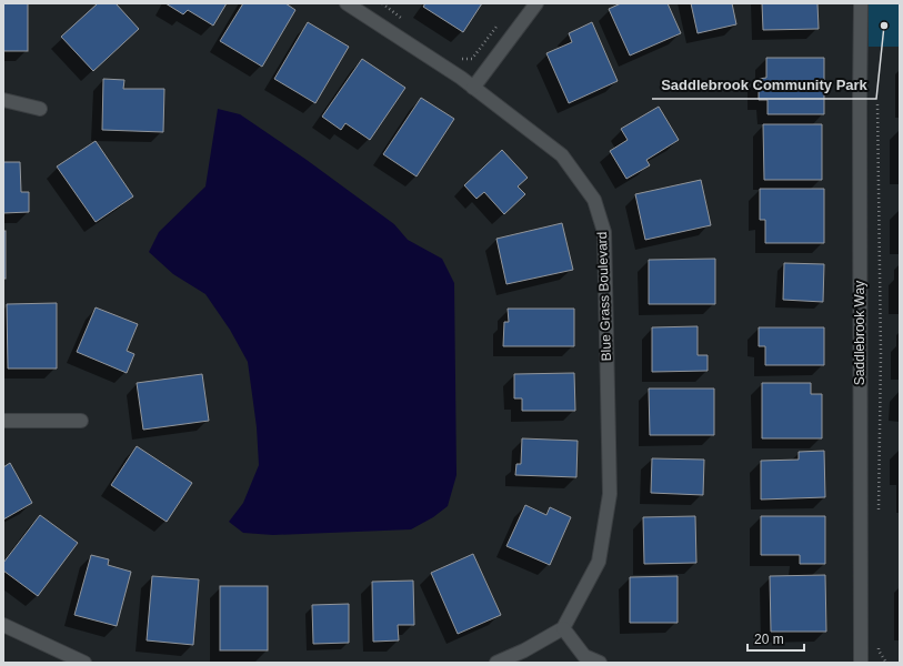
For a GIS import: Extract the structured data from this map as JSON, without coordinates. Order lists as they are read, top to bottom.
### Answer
{
  "streets": {
    "street": ["Blue Grass Boulevard", "Saddlebrook Way"]
  },
  "places": ["Saddlebrook Community Park"],
  "scale_bar": "20 m"
}
